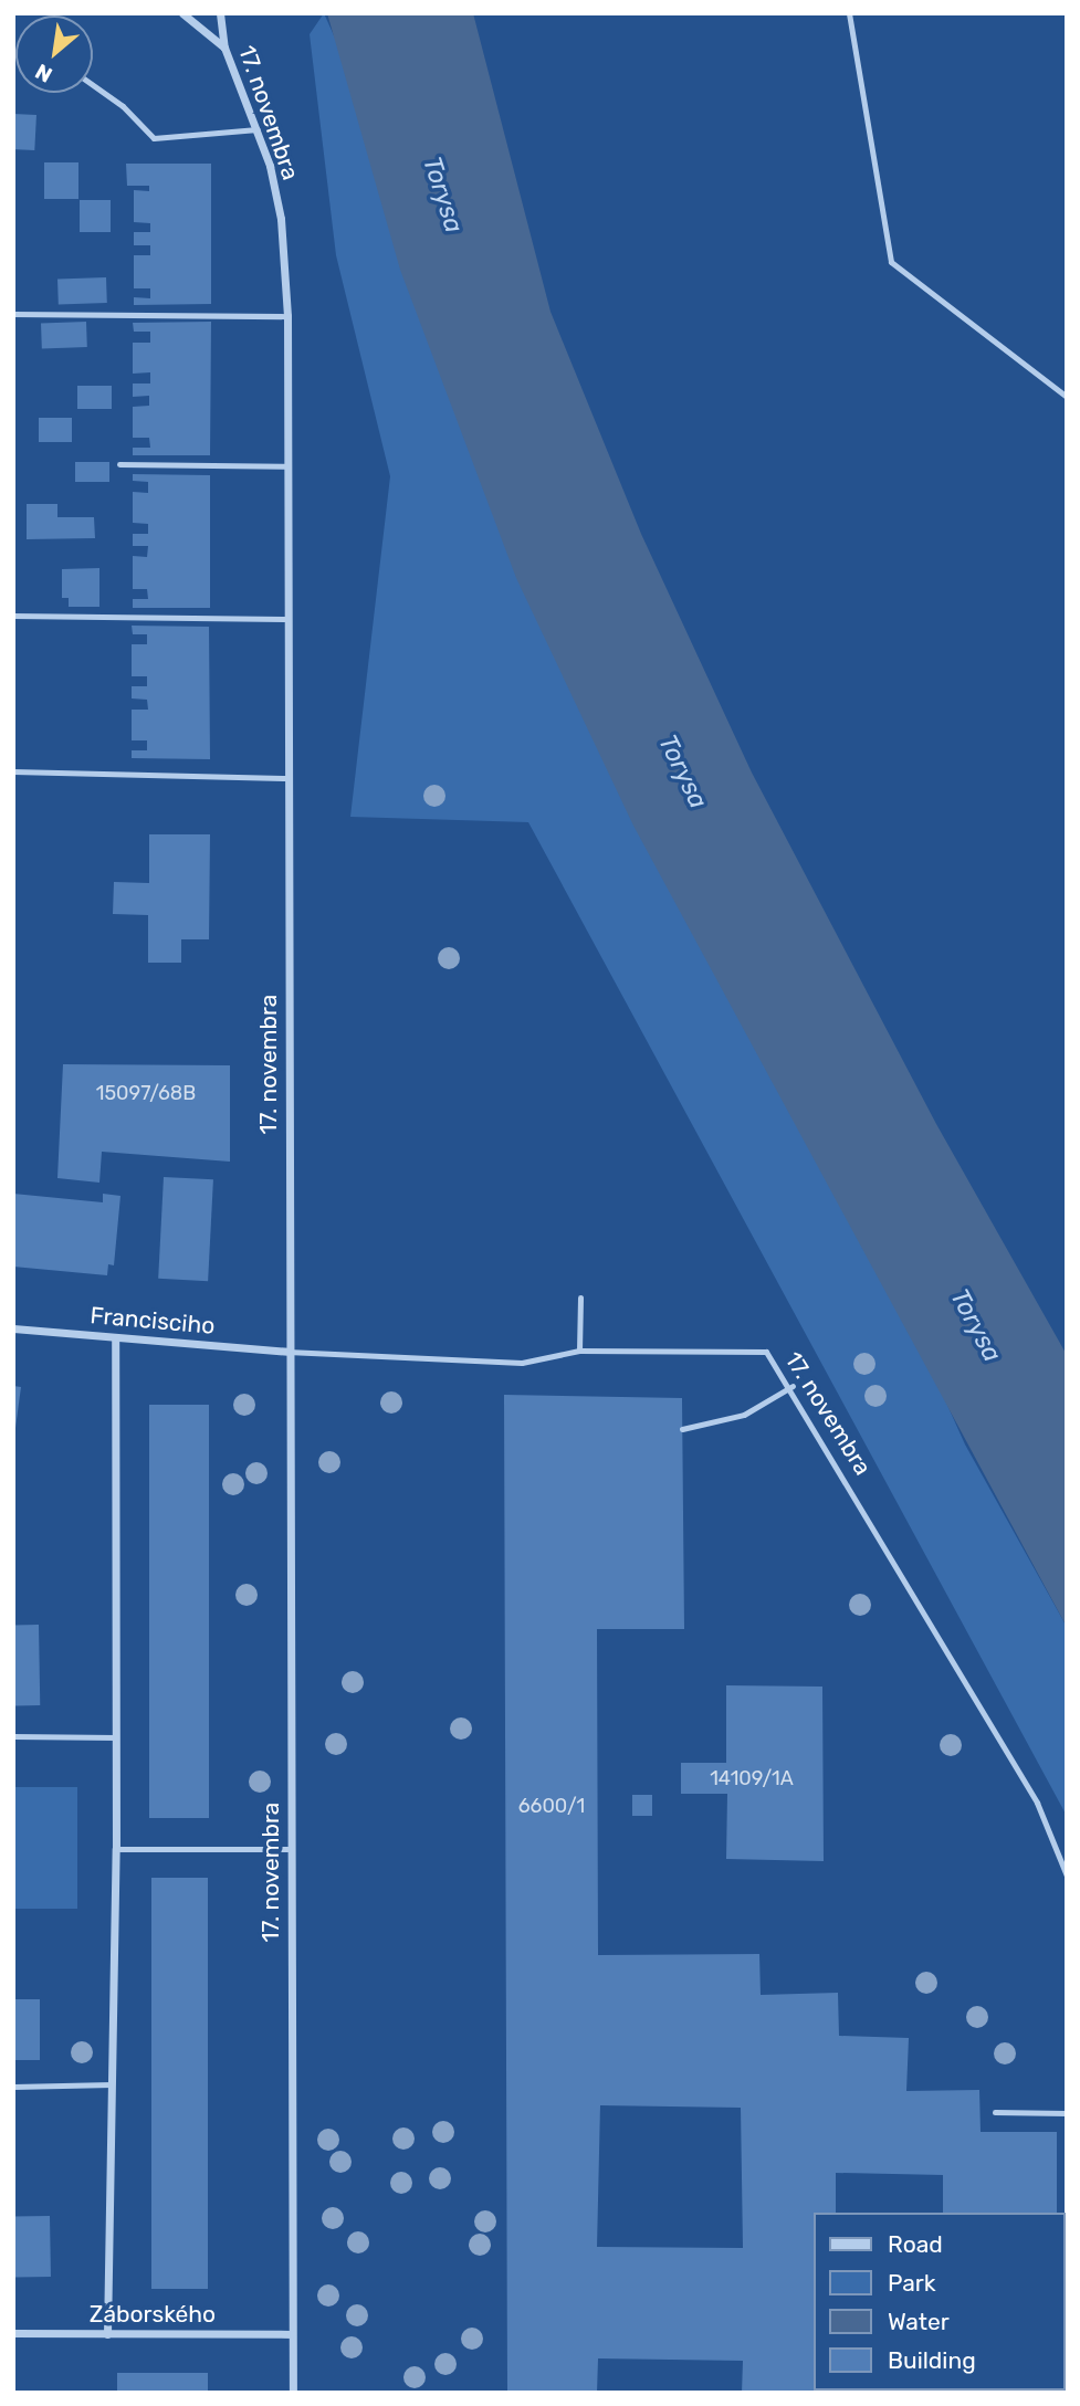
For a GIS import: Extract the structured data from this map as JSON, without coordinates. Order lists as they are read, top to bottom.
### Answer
{
  "streets": {
    "street": ["17. novembra", "Francisciho", "Záborského"]
  },
  "crossings": [
    ["17. novembra", "Francisciho"],
    ["17. novembra", "Záborského"]
  ],
  "water": ["Torysa"],
  "house_numbers": ["15097/68B", "14109/1A", "6600/1"],
  "legend": [
    "Road",
    "Park",
    "Water",
    "Building"
  ],
  "north": "bottom left"
}
